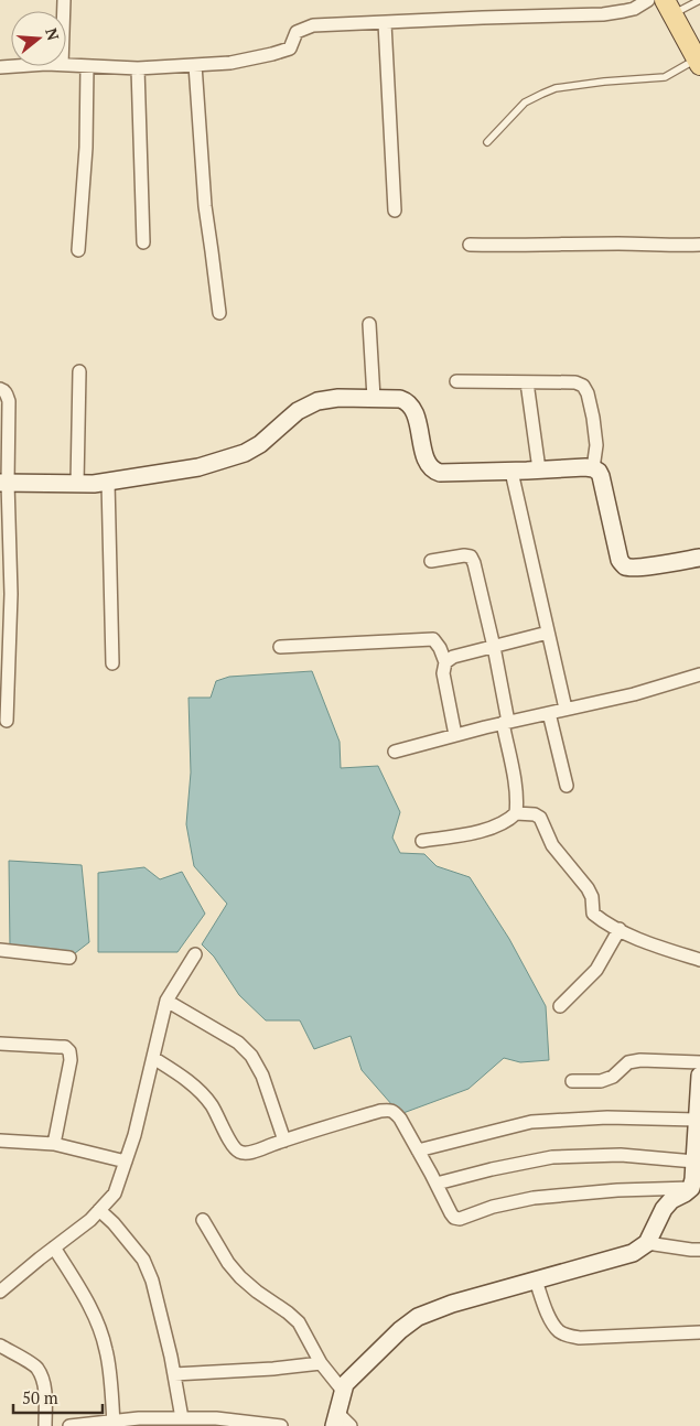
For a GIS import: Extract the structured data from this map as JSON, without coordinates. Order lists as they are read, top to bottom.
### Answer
{
  "scale_bar": "50 m",
  "north": "right"
}
